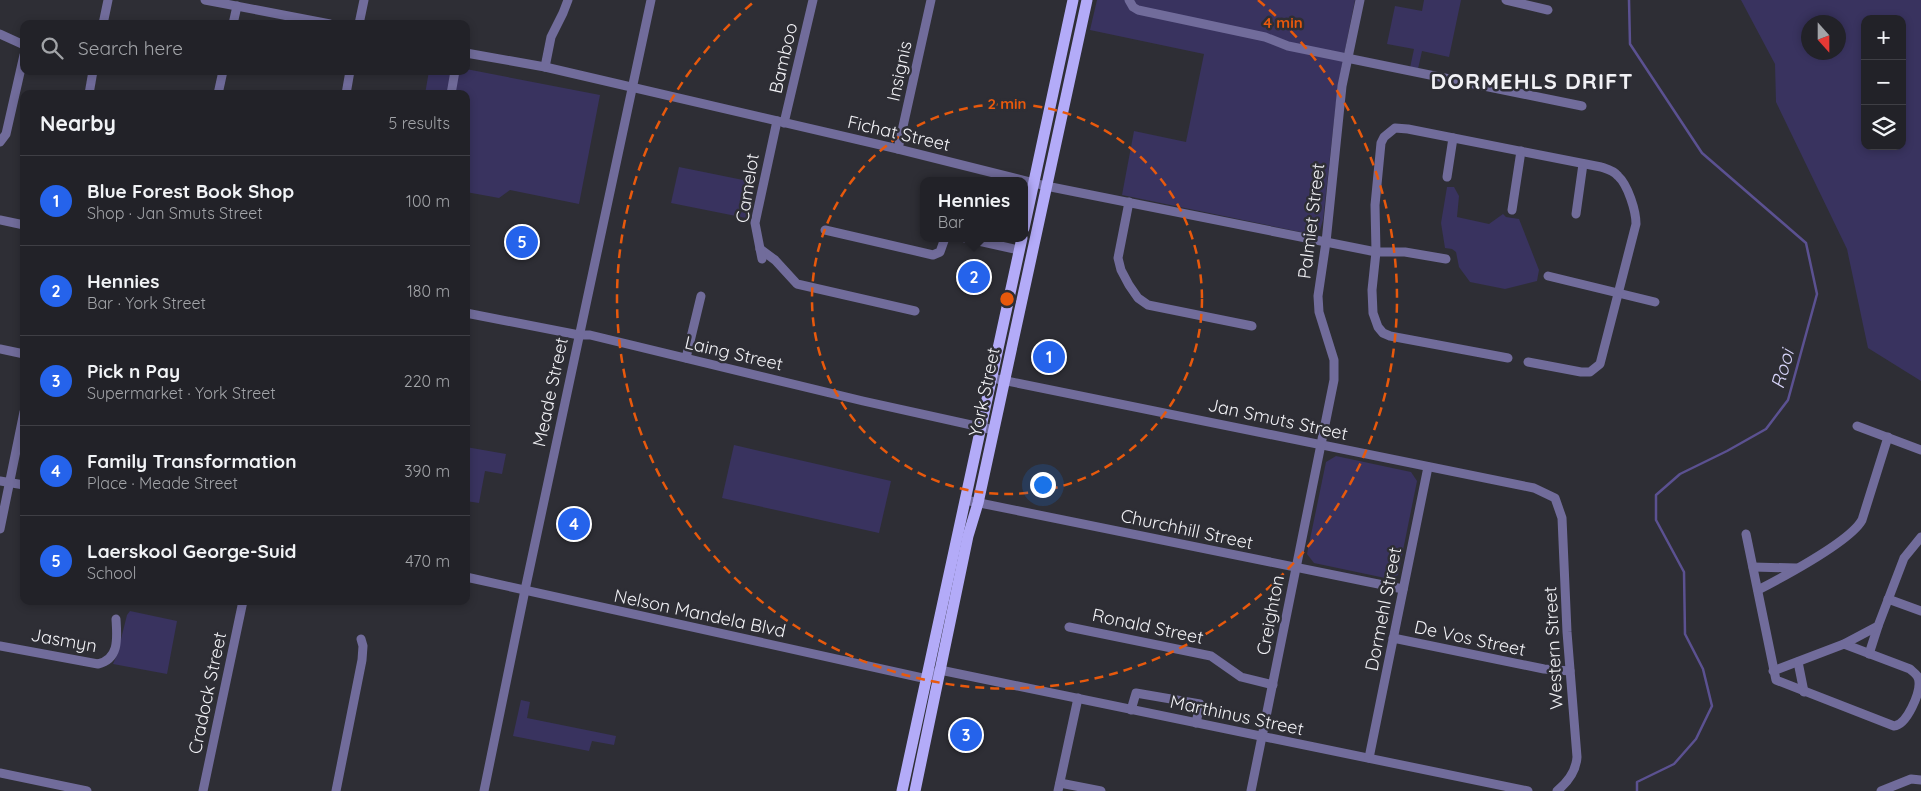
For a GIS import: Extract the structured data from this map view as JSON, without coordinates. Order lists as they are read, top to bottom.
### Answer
{
  "streets": {
    "main road": ["York Street"],
    "street": [
      "Bamboo",
      "Insignis",
      "Fichat Street",
      "Camelot",
      "Palmiet Street",
      "Laing Street",
      "Meade Street",
      "Jan Smuts Street",
      "Churchhill Street",
      "Dormehl Street",
      "Nelson Mandela Blvd",
      "Creighton",
      "Ronald Street",
      "De Vos Street",
      "Jasmyn",
      "Western Street",
      "Cradock Street",
      "Marthinus Street"
    ]
  },
  "crossings": [
    ["Bamboo", "Fichat Street"],
    ["Bamboo", "Camelot"],
    ["Insignis", "Fichat Street"],
    ["Fichat Street", "Camelot"],
    ["Fichat Street", "Palmiet Street"],
    ["Fichat Street", "Meade Street"],
    ["Fichat Street", "York Street"],
    ["Palmiet Street", "Jan Smuts Street"],
    ["Palmiet Street", "Creighton"],
    ["Laing Street", "Meade Street"],
    ["Laing Street", "York Street"],
    ["Meade Street", "Nelson Mandela Blvd"],
    ["York Street", "Jan Smuts Street"],
    ["York Street", "Churchhill Street"],
    ["York Street", "Nelson Mandela Blvd"],
    ["York Street", "Marthinus Street"],
    ["Jan Smuts Street", "Dormehl Street"],
    ["Jan Smuts Street", "Creighton"],
    ["Jan Smuts Street", "Western Street"],
    ["Churchhill Street", "Dormehl Street"],
    ["Churchhill Street", "Creighton"],
    ["Dormehl Street", "De Vos Street"],
    ["Dormehl Street", "Marthinus Street"],
    ["Creighton", "Ronald Street"],
    ["Creighton", "Marthinus Street"],
    ["De Vos Street", "Western Street"]
  ],
  "districts": ["DORMEHLS DRIFT"],
  "water": ["Rooi"],
  "north": "bottom",
  "page": {
    "map_buttons": ["+", "−"],
    "search": "Search here",
    "heading": ["Nearby", "5 results"],
    "list": [
      {
        "mark": "1",
        "name": "Blue Forest Book Shop",
        "note": "Shop · Jan Smuts Street",
        "value": "100 m"
      },
      {
        "mark": "2",
        "name": "Hennies",
        "note": "Bar · York Street",
        "value": "180 m"
      },
      {
        "mark": "3",
        "name": "Pick n Pay",
        "note": "Supermarket · York Street",
        "value": "220 m"
      },
      {
        "mark": "4",
        "name": "Family Transformation",
        "note": "Place · Meade Street",
        "value": "390 m"
      },
      {
        "mark": "5",
        "name": "Laerskool George-Suid",
        "note": "School",
        "value": "470 m"
      }
    ],
    "popup": ["Hennies", "Bar"],
    "pins": [
      "5",
      "2",
      "1",
      "4",
      "3"
    ]
  },
  "rings": ["4 min", "2 min"]
}
